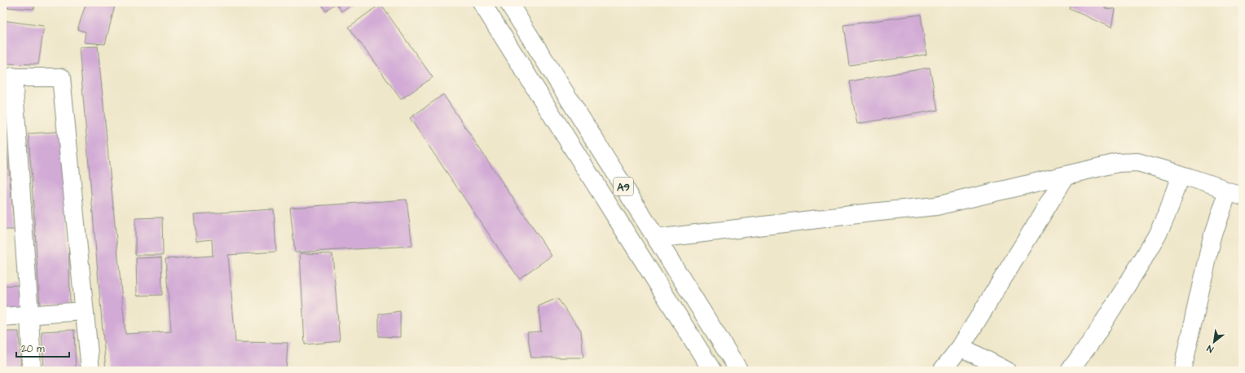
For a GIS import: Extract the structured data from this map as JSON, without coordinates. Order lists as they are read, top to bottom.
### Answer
{
  "streets": {
    "main road": ["A9"]
  },
  "scale_bar": "20 m",
  "north": "bottom left"
}
